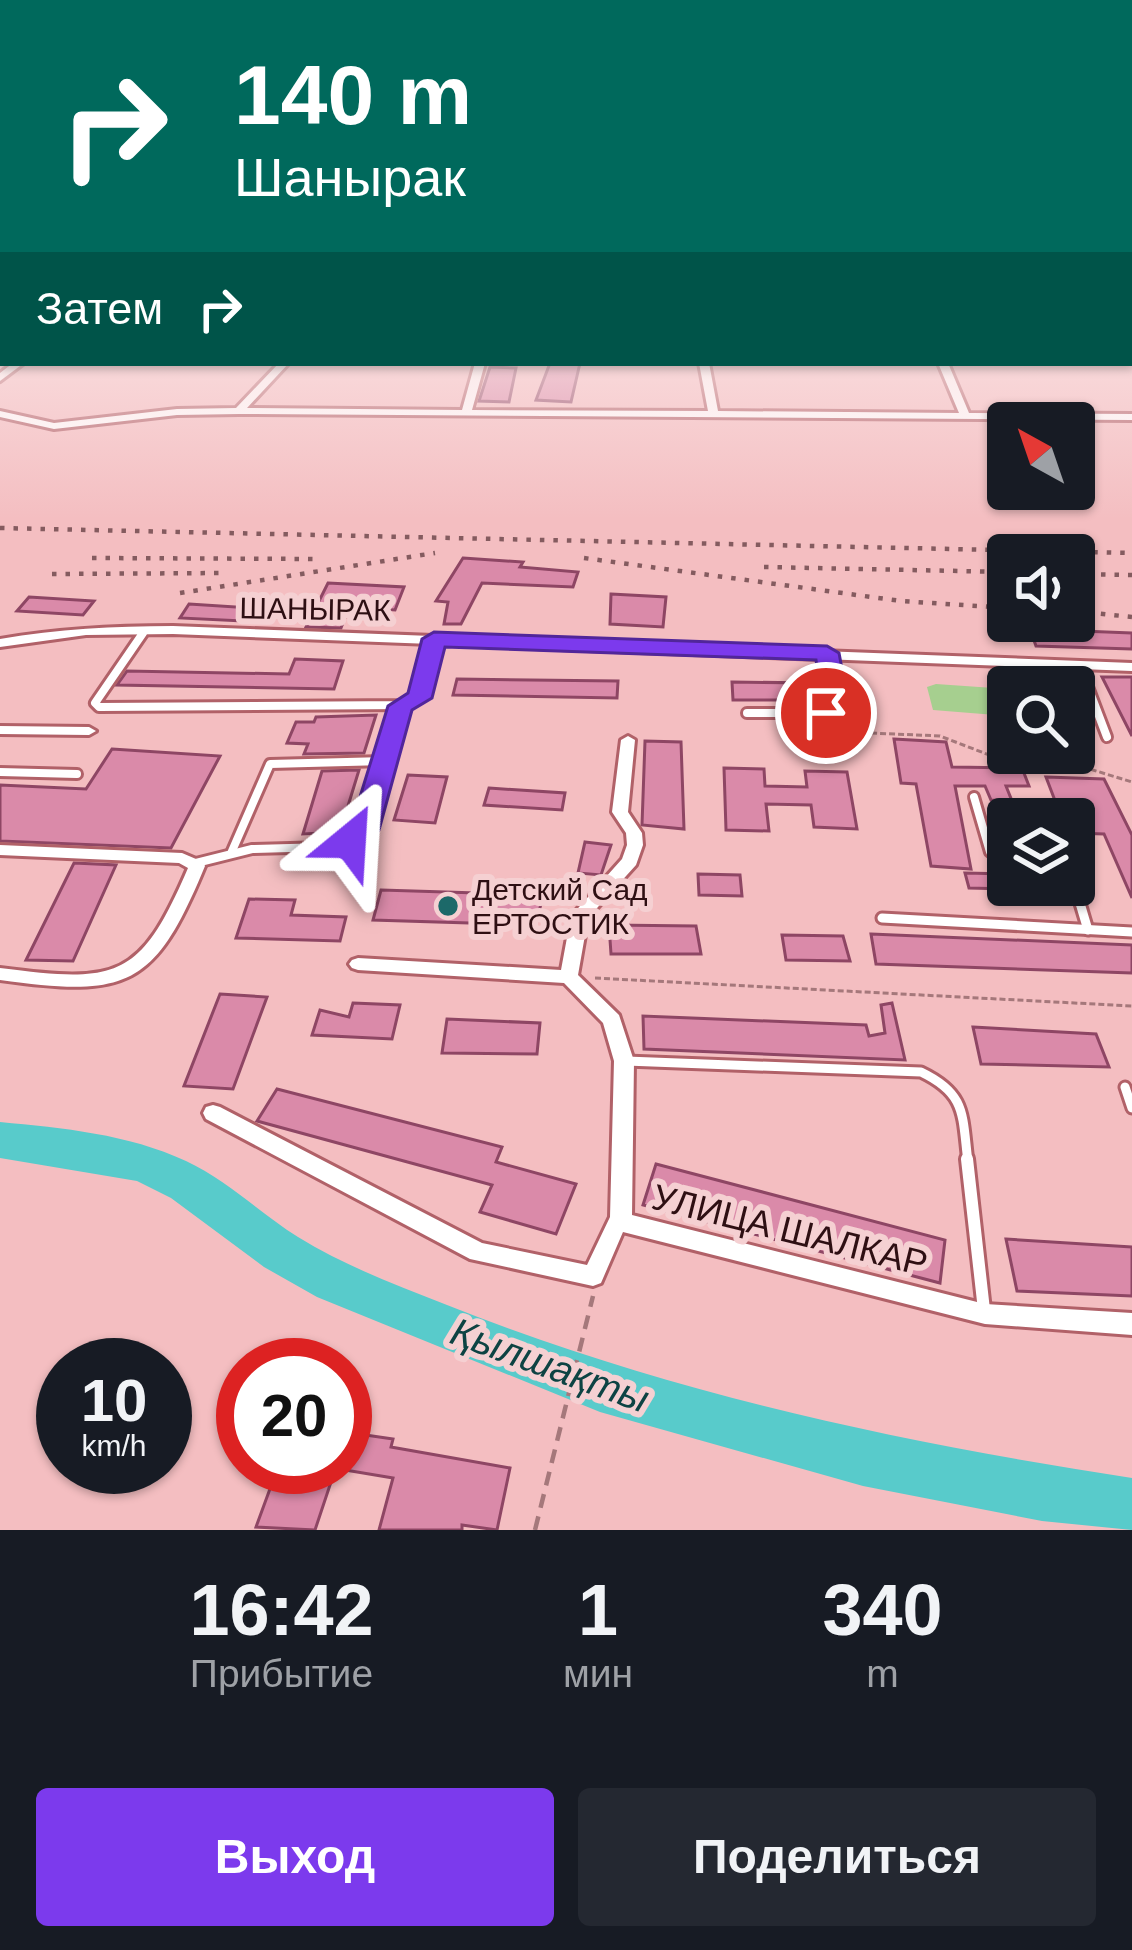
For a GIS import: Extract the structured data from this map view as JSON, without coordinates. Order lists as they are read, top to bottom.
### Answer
{
  "streets": {
    "street": ["ШАНЫРАК", "УЛИЦА ШАЛКАР"]
  },
  "water": ["Қылшақты"],
  "places": ["Детский Сад ЕРТОСТИК"],
  "north": "top left",
  "page": {
    "turn": ["140 m", "Шанырак"],
    "then": "Затем",
    "speed": "10 km/h",
    "limit": "20",
    "eta": [
      "16:42",
      "Прибытие",
      "1",
      "мин",
      "340",
      "m"
    ],
    "buttons": ["Выход", "Поделиться"]
  }
}
